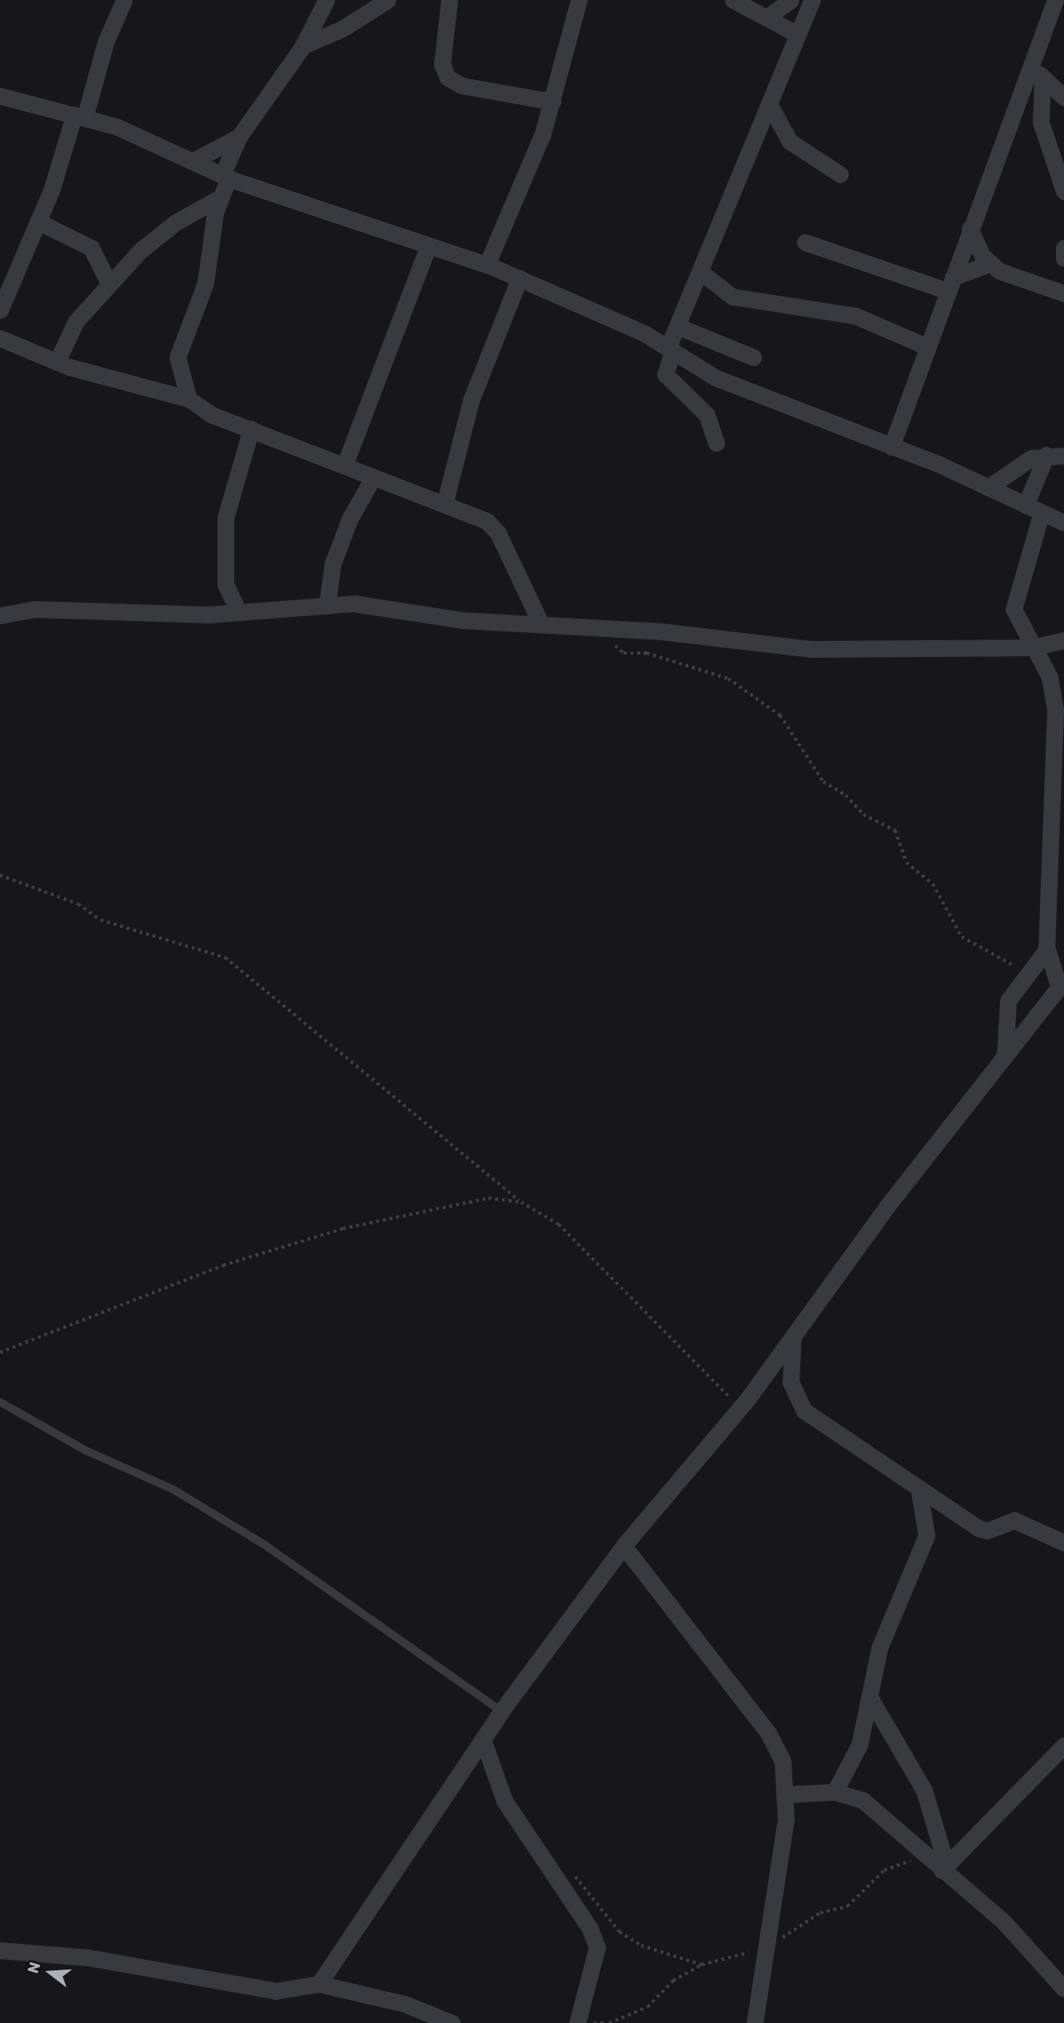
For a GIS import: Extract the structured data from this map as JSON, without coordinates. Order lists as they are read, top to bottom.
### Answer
{
  "north": "left"
}
